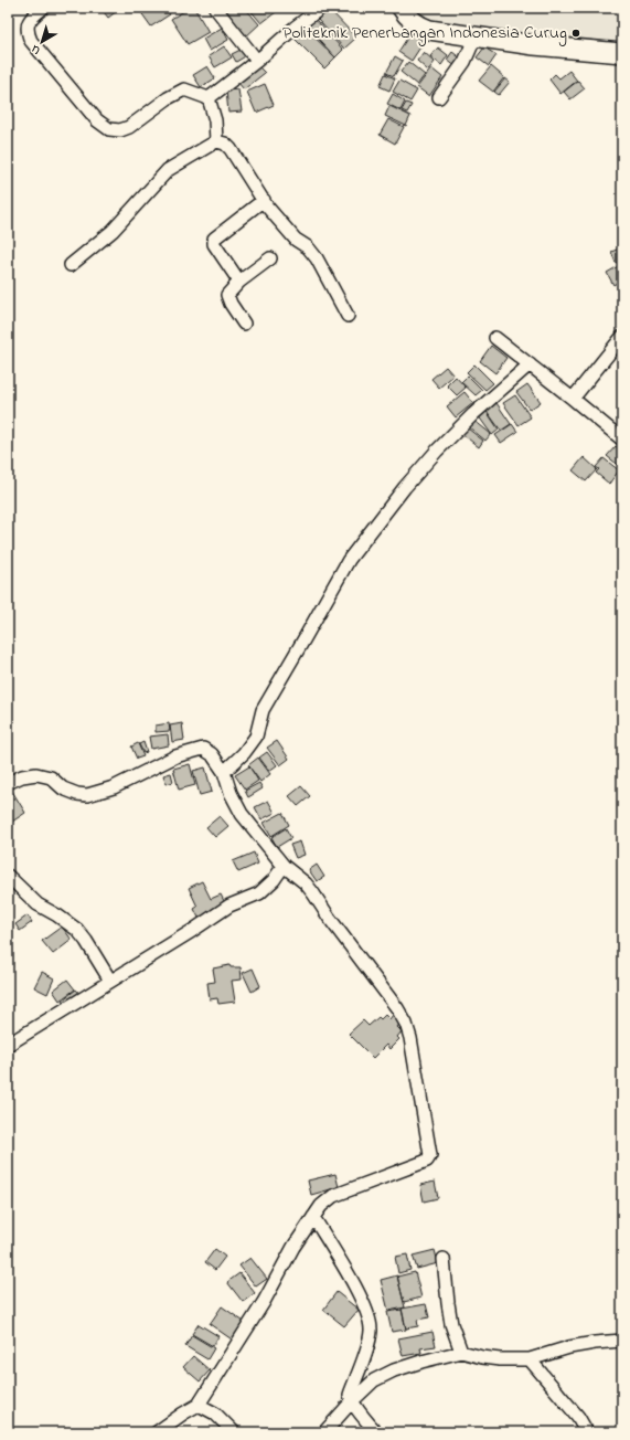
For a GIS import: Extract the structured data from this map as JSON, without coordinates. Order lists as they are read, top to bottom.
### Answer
{
  "places": ["Politeknik Penerbangan Indonesia Curug"],
  "north": "bottom left"
}
